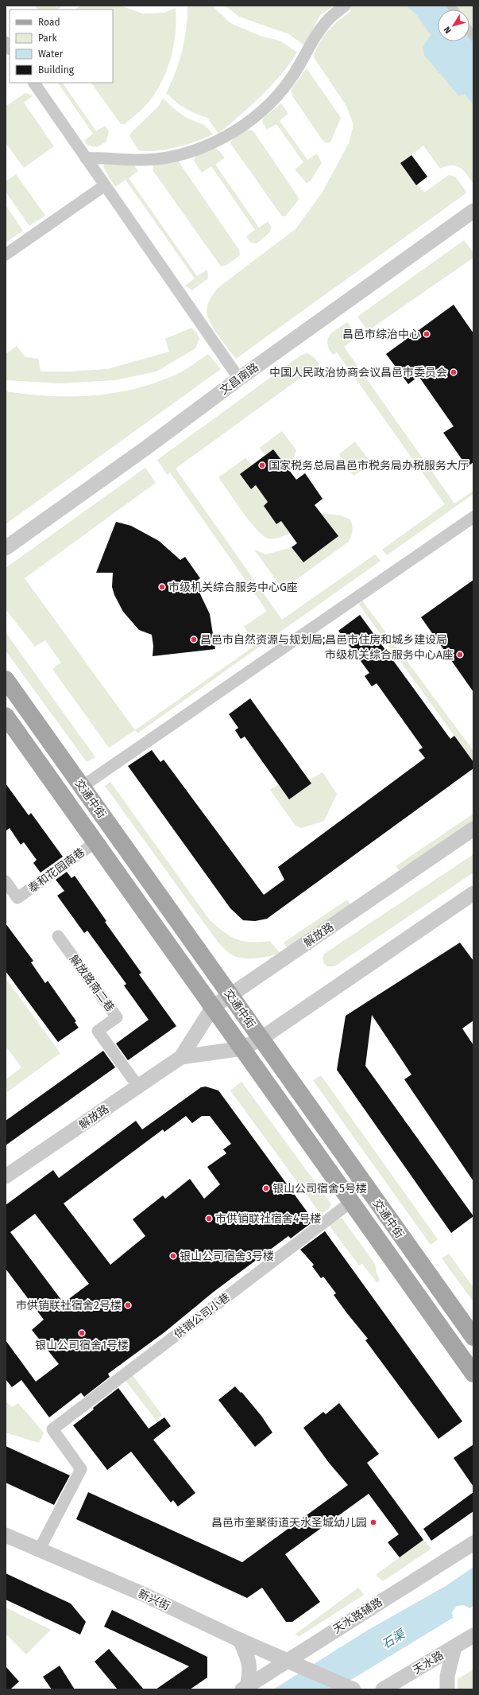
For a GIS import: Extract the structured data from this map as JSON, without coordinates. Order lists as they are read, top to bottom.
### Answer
{
  "streets": {
    "main road": ["交通中街"],
    "street": [
      "文昌南路",
      "泰和花园南巷",
      "解放路",
      "解放路南二巷",
      "供销公司小巷",
      "新兴街",
      "天水路辅路",
      "天水路"
    ]
  },
  "crossings": [
    ["交通中街", "泰和花园南巷"],
    ["交通中街", "解放路"],
    ["交通中街", "供销公司小巷"],
    ["解放路", "解放路南二巷"],
    ["供销公司小巷", "新兴街"],
    ["新兴街", "天水路辅路"]
  ],
  "water": ["石渠"],
  "places": [
    "昌邑市综治中心",
    "中国人民政治协商会议昌邑市委员会",
    "国家税务总局昌邑市税务局办税服务大厅",
    "市级机关综合服务中心G座",
    "昌邑市自然资源与规划局;昌邑市住房和城乡建设局",
    "市级机关综合服务中心A座",
    "银山公司宿舍5号楼",
    "市供销联社宿舍4号楼",
    "银山公司宿舍3号楼",
    "市供销联社宿舍2号楼",
    "银山公司宿舍1号楼",
    "昌邑市奎聚街道天水圣城幼儿园"
  ],
  "legend": [
    "Road",
    "Park",
    "Water",
    "Building"
  ],
  "north": "bottom left"
}
